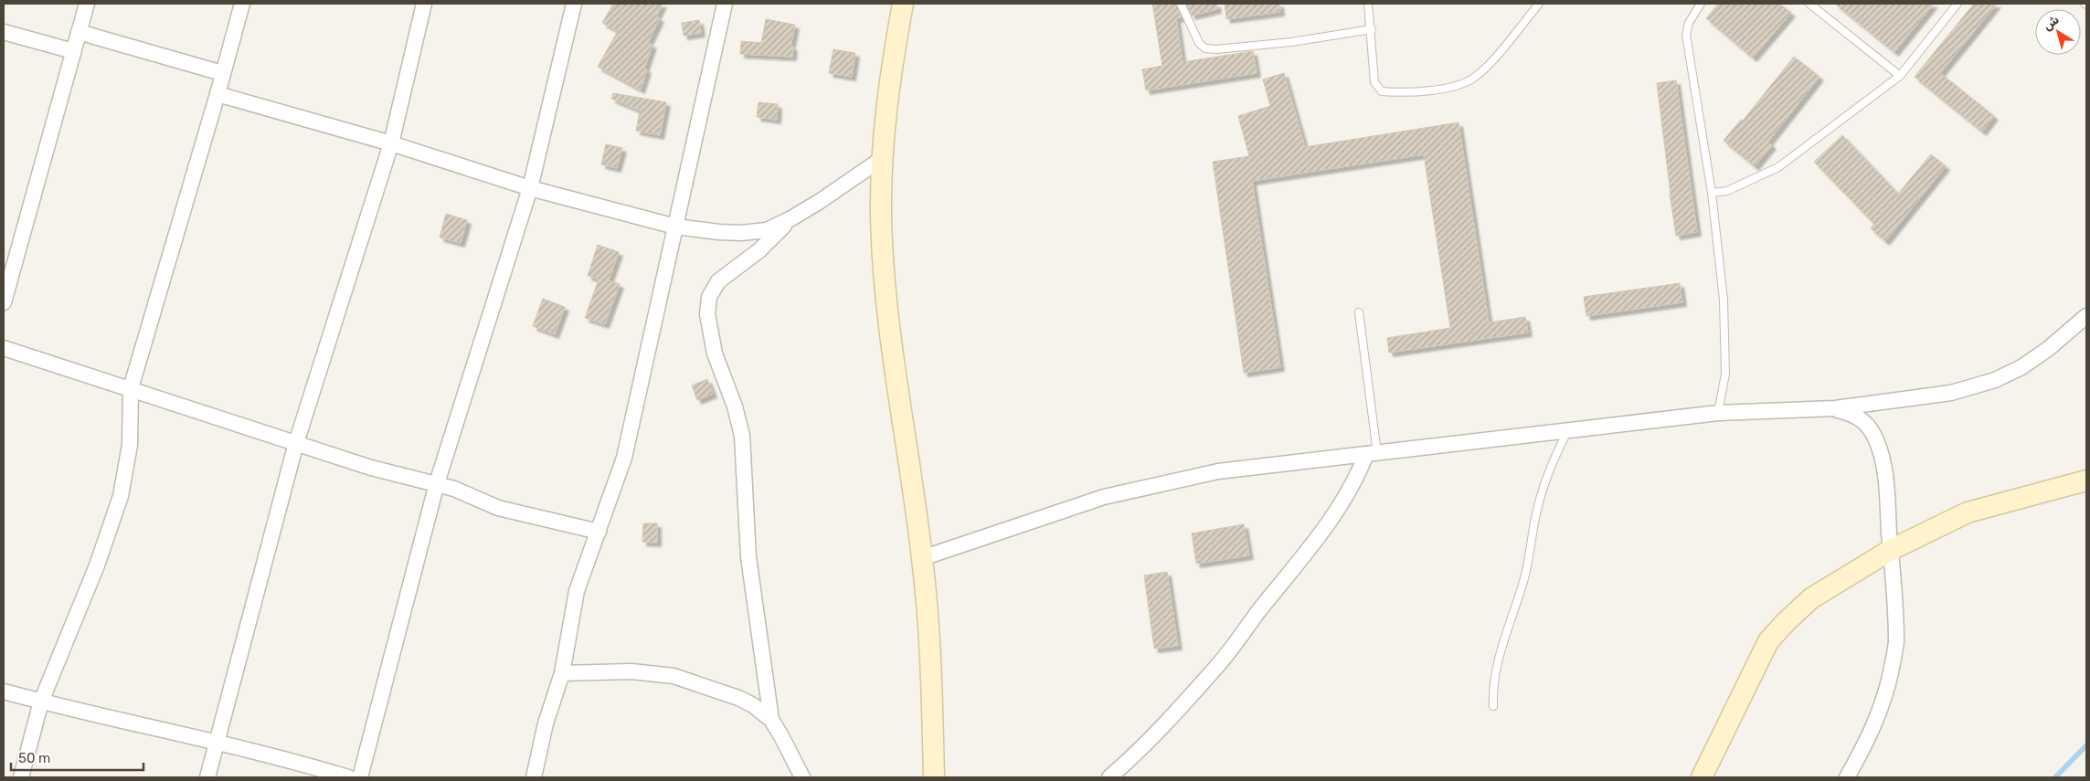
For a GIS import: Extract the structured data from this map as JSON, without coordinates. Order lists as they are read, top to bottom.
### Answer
{
  "scale_bar": "50 m",
  "north": "top left"
}
